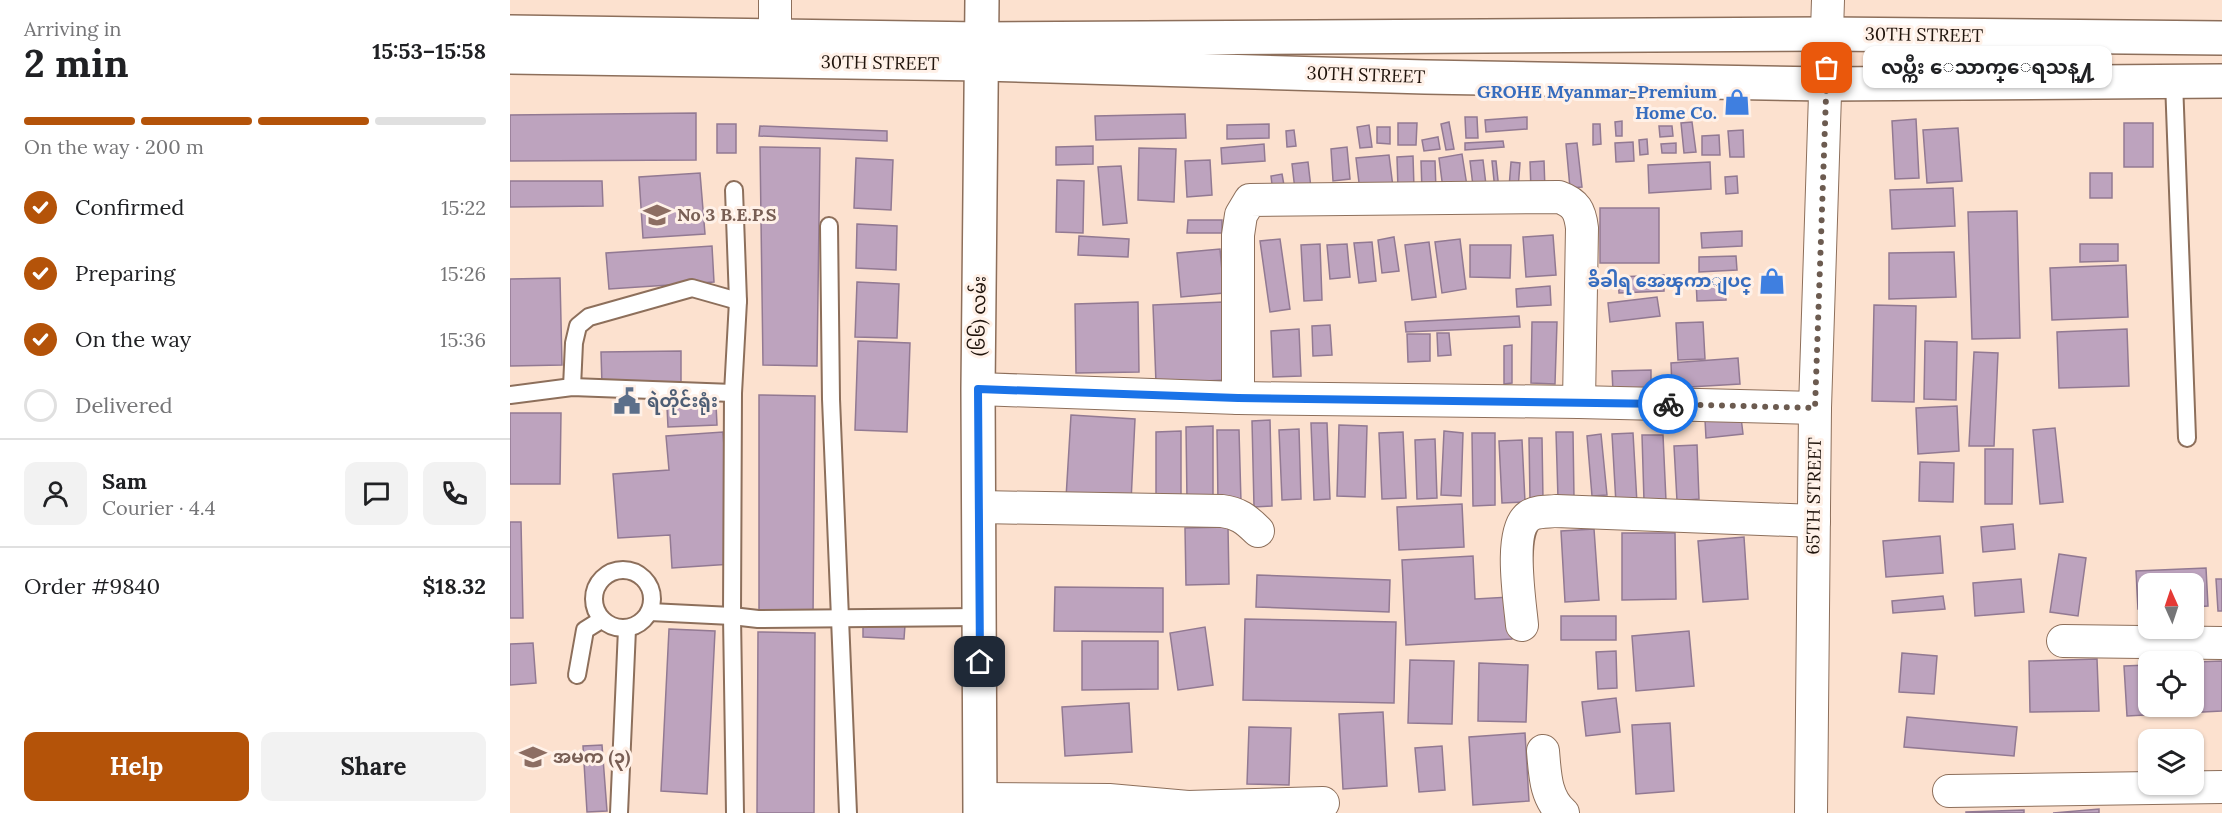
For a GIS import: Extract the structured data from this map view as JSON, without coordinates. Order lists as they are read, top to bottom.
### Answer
{
  "streets": {
    "main road": ["30TH STREET", "(၆၆) လမ်း"],
    "street": ["65TH STREET"]
  },
  "crossings": [
    ["30TH STREET", "(၆၆) လမ်း"],
    ["30TH STREET", "65TH STREET"]
  ],
  "places": {
    "other": ["လပ္ကီး ေသာက္ေရသန္႔"],
    "shop": ["GROHE Myanmar-Premium Home Co.", "ခ်ိခါရ အေၾကာျပင္"],
    "school or university": ["No 3 B.E.P.S", "အမက (၃)"],
    "public building": ["ရဲတိုင်းရုံး"]
  },
  "north": "top",
  "page": {
    "heading": ["2 min", "Arriving in", "15:53–15:58"],
    "panel": [
      "Sam",
      "Courier · 4.4",
      "Order #9840",
      "$18.32"
    ],
    "bubble": "လပ္ကီး ေသာက္ေရသန္႔",
    "bar": "On the way · 200 m",
    "list": [
      ["Confirmed", "15:22"],
      ["Preparing", "15:26"],
      ["On the way", "15:36"],
      "Delivered"
    ],
    "buttons": ["Help", "Share"]
  }
}
